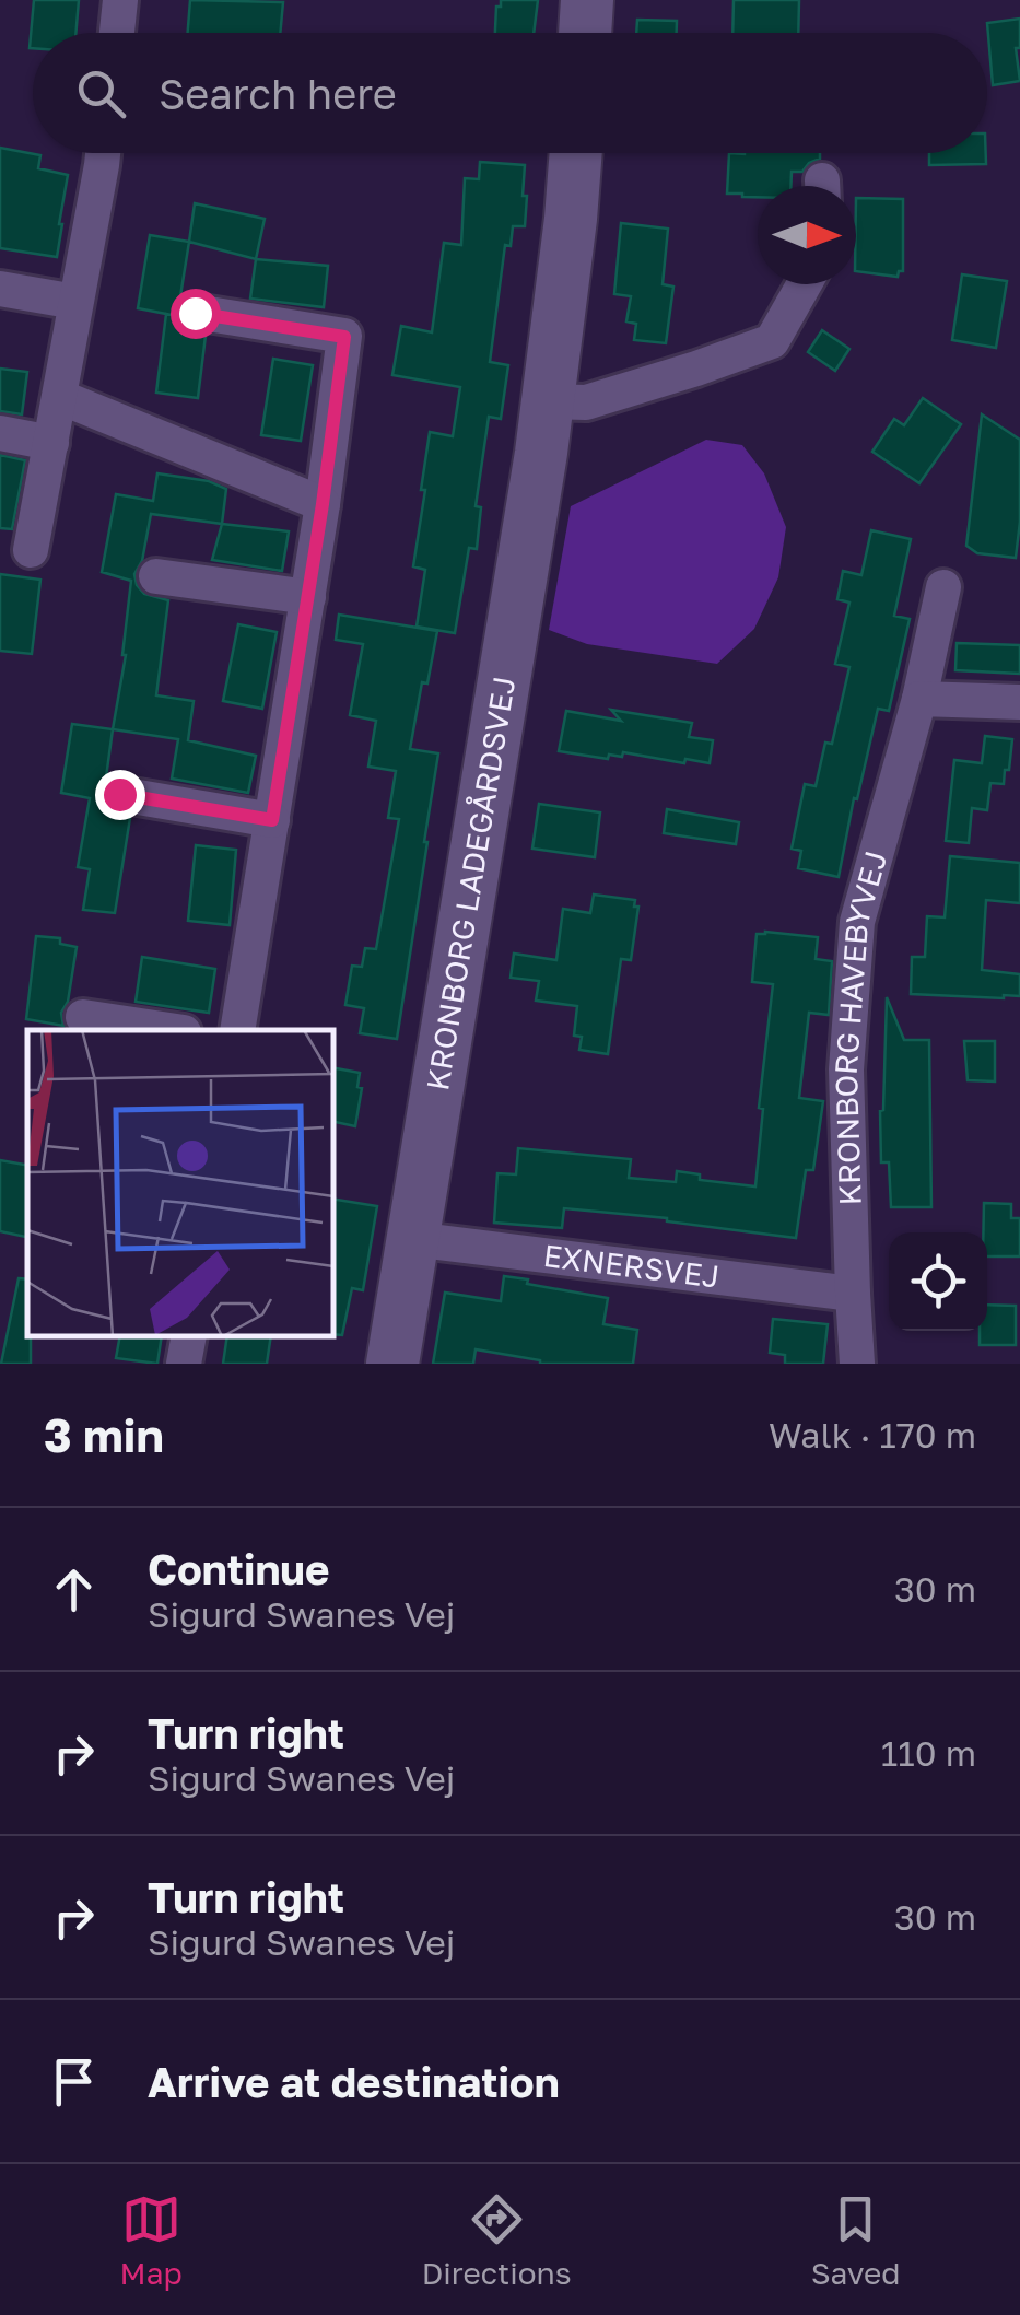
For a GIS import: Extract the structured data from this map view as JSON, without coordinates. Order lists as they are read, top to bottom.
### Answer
{
  "streets": {
    "street": ["KRONBORG LADEGÅRDSVEJ", "KRONBORG HAVEBYVEJ", "EXNERSVEJ"]
  },
  "crossings": [
    ["KRONBORG LADEGÅRDSVEJ", "EXNERSVEJ"],
    ["KRONBORG HAVEBYVEJ", "EXNERSVEJ"]
  ],
  "north": "right",
  "page": {
    "search": "Search here",
    "heading": ["3 min", "Walk · 170 m"],
    "list": [
      ["Continue", "Sigurd Swanes Vej", "30 m"],
      ["Turn right", "Sigurd Swanes Vej", "110 m"],
      ["Turn right", "Sigurd Swanes Vej", "30 m"],
      "Arrive at destination"
    ],
    "nav": ["Map", "Directions", "Saved"]
  }
}
